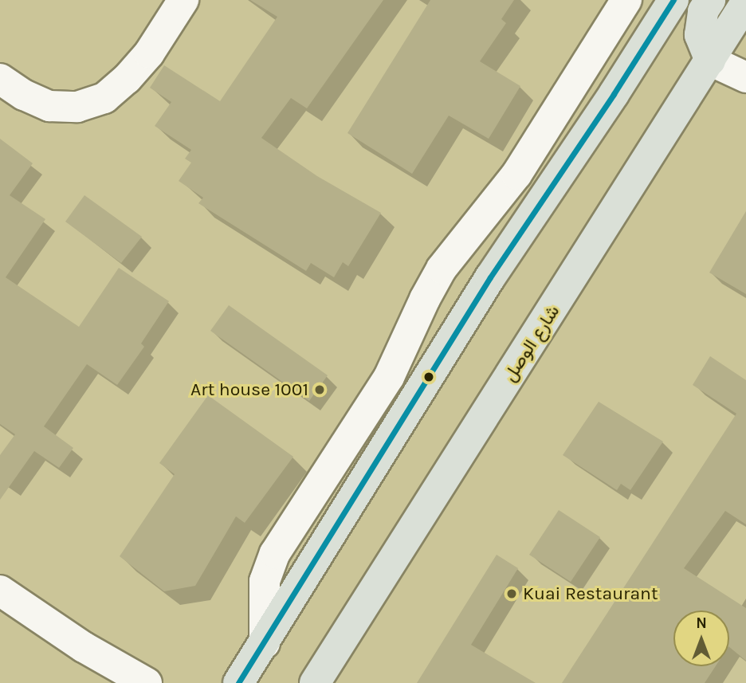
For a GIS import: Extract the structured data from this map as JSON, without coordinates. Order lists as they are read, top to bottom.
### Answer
{
  "streets": {
    "main road": ["شارع الوصل"]
  },
  "places": ["Art house 1001", "Kuai Restaurant"],
  "north": "top"
}
